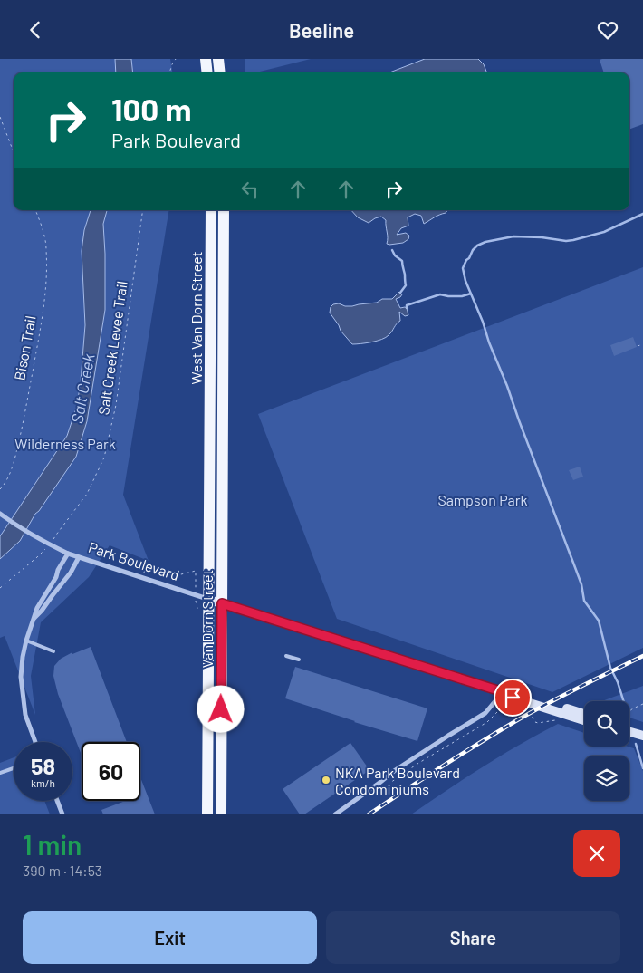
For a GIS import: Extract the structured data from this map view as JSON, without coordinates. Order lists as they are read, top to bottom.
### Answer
{
  "streets": {
    "main road": ["West Van Dorn Street", "Park Boulevard", "Van Dorn Street"],
    "path": ["Bison Trail", "Salt Creek Levee Trail"]
  },
  "crossings": [
    ["West Van Dorn Street", "Van Dorn Street"],
    ["Park Boulevard", "Van Dorn Street"]
  ],
  "water": ["Salt Creek"],
  "parks": ["Wilderness Park", "Sampson Park"],
  "places": ["NKA Park Boulevard Condominiums"],
  "page": {
    "header": "Beeline",
    "turn": ["100 m", "Park Boulevard"],
    "speed": "58 km/h",
    "limit": "60",
    "heading": ["1 min", "390 m · 14:53"],
    "buttons": ["Exit", "Share"]
  }
}
